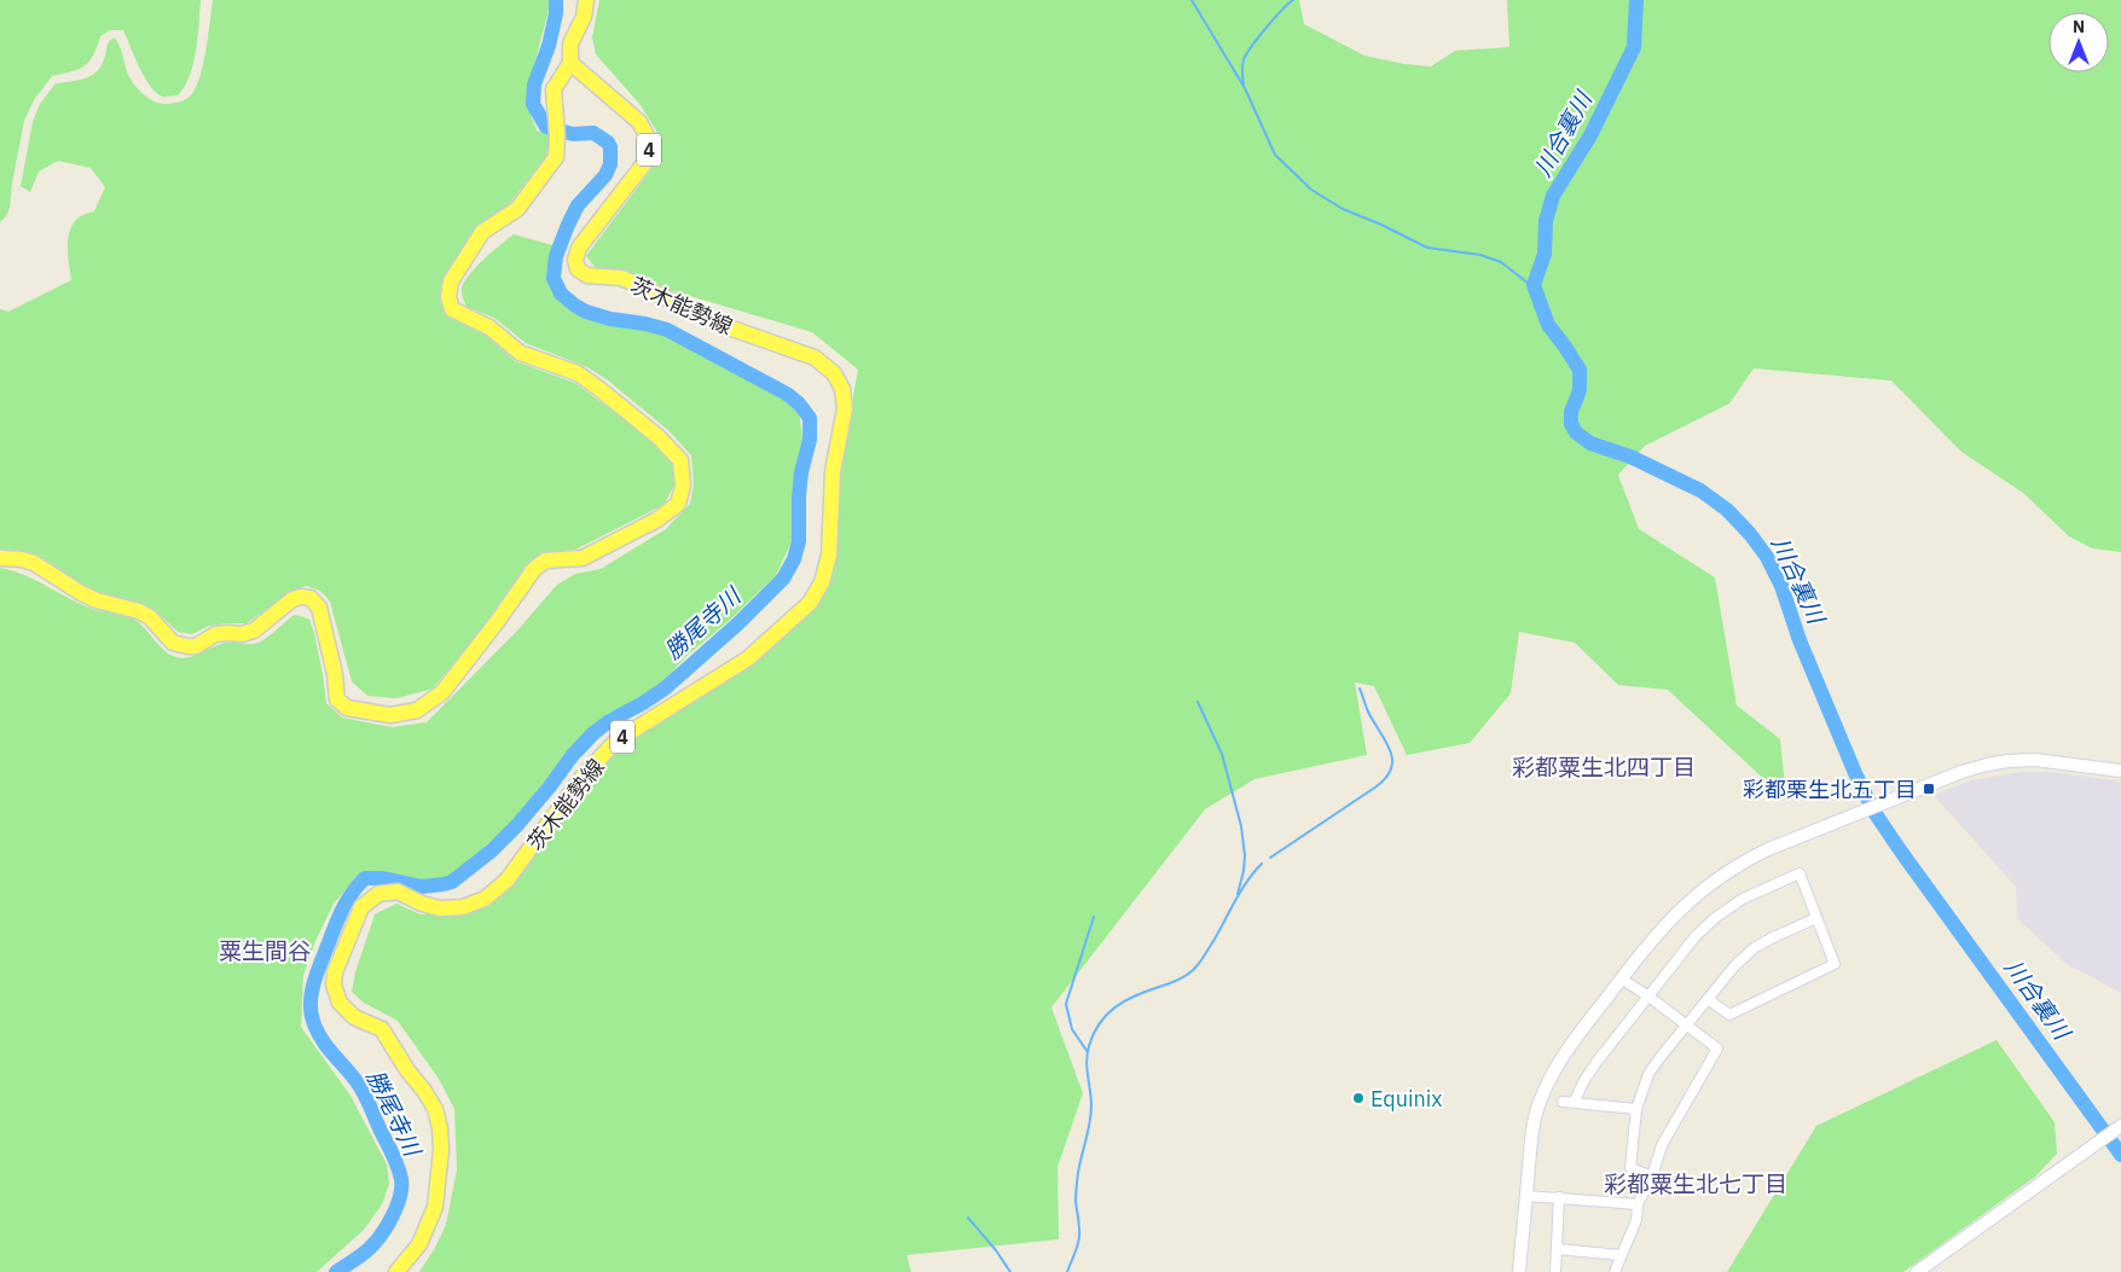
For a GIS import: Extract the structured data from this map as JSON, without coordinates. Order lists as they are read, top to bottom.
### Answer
{
  "streets": {
    "main road": ["4", "茨木能勢線"]
  },
  "districts": ["彩都粟生北四丁目", "粟生間谷", "彩都粟生北七丁目"],
  "water": ["川合裏川", "勝尾寺川"],
  "places": {
    "transit": ["彩都栗生北五丁目"],
    "other": ["Equinix"]
  },
  "north": "top"
}
